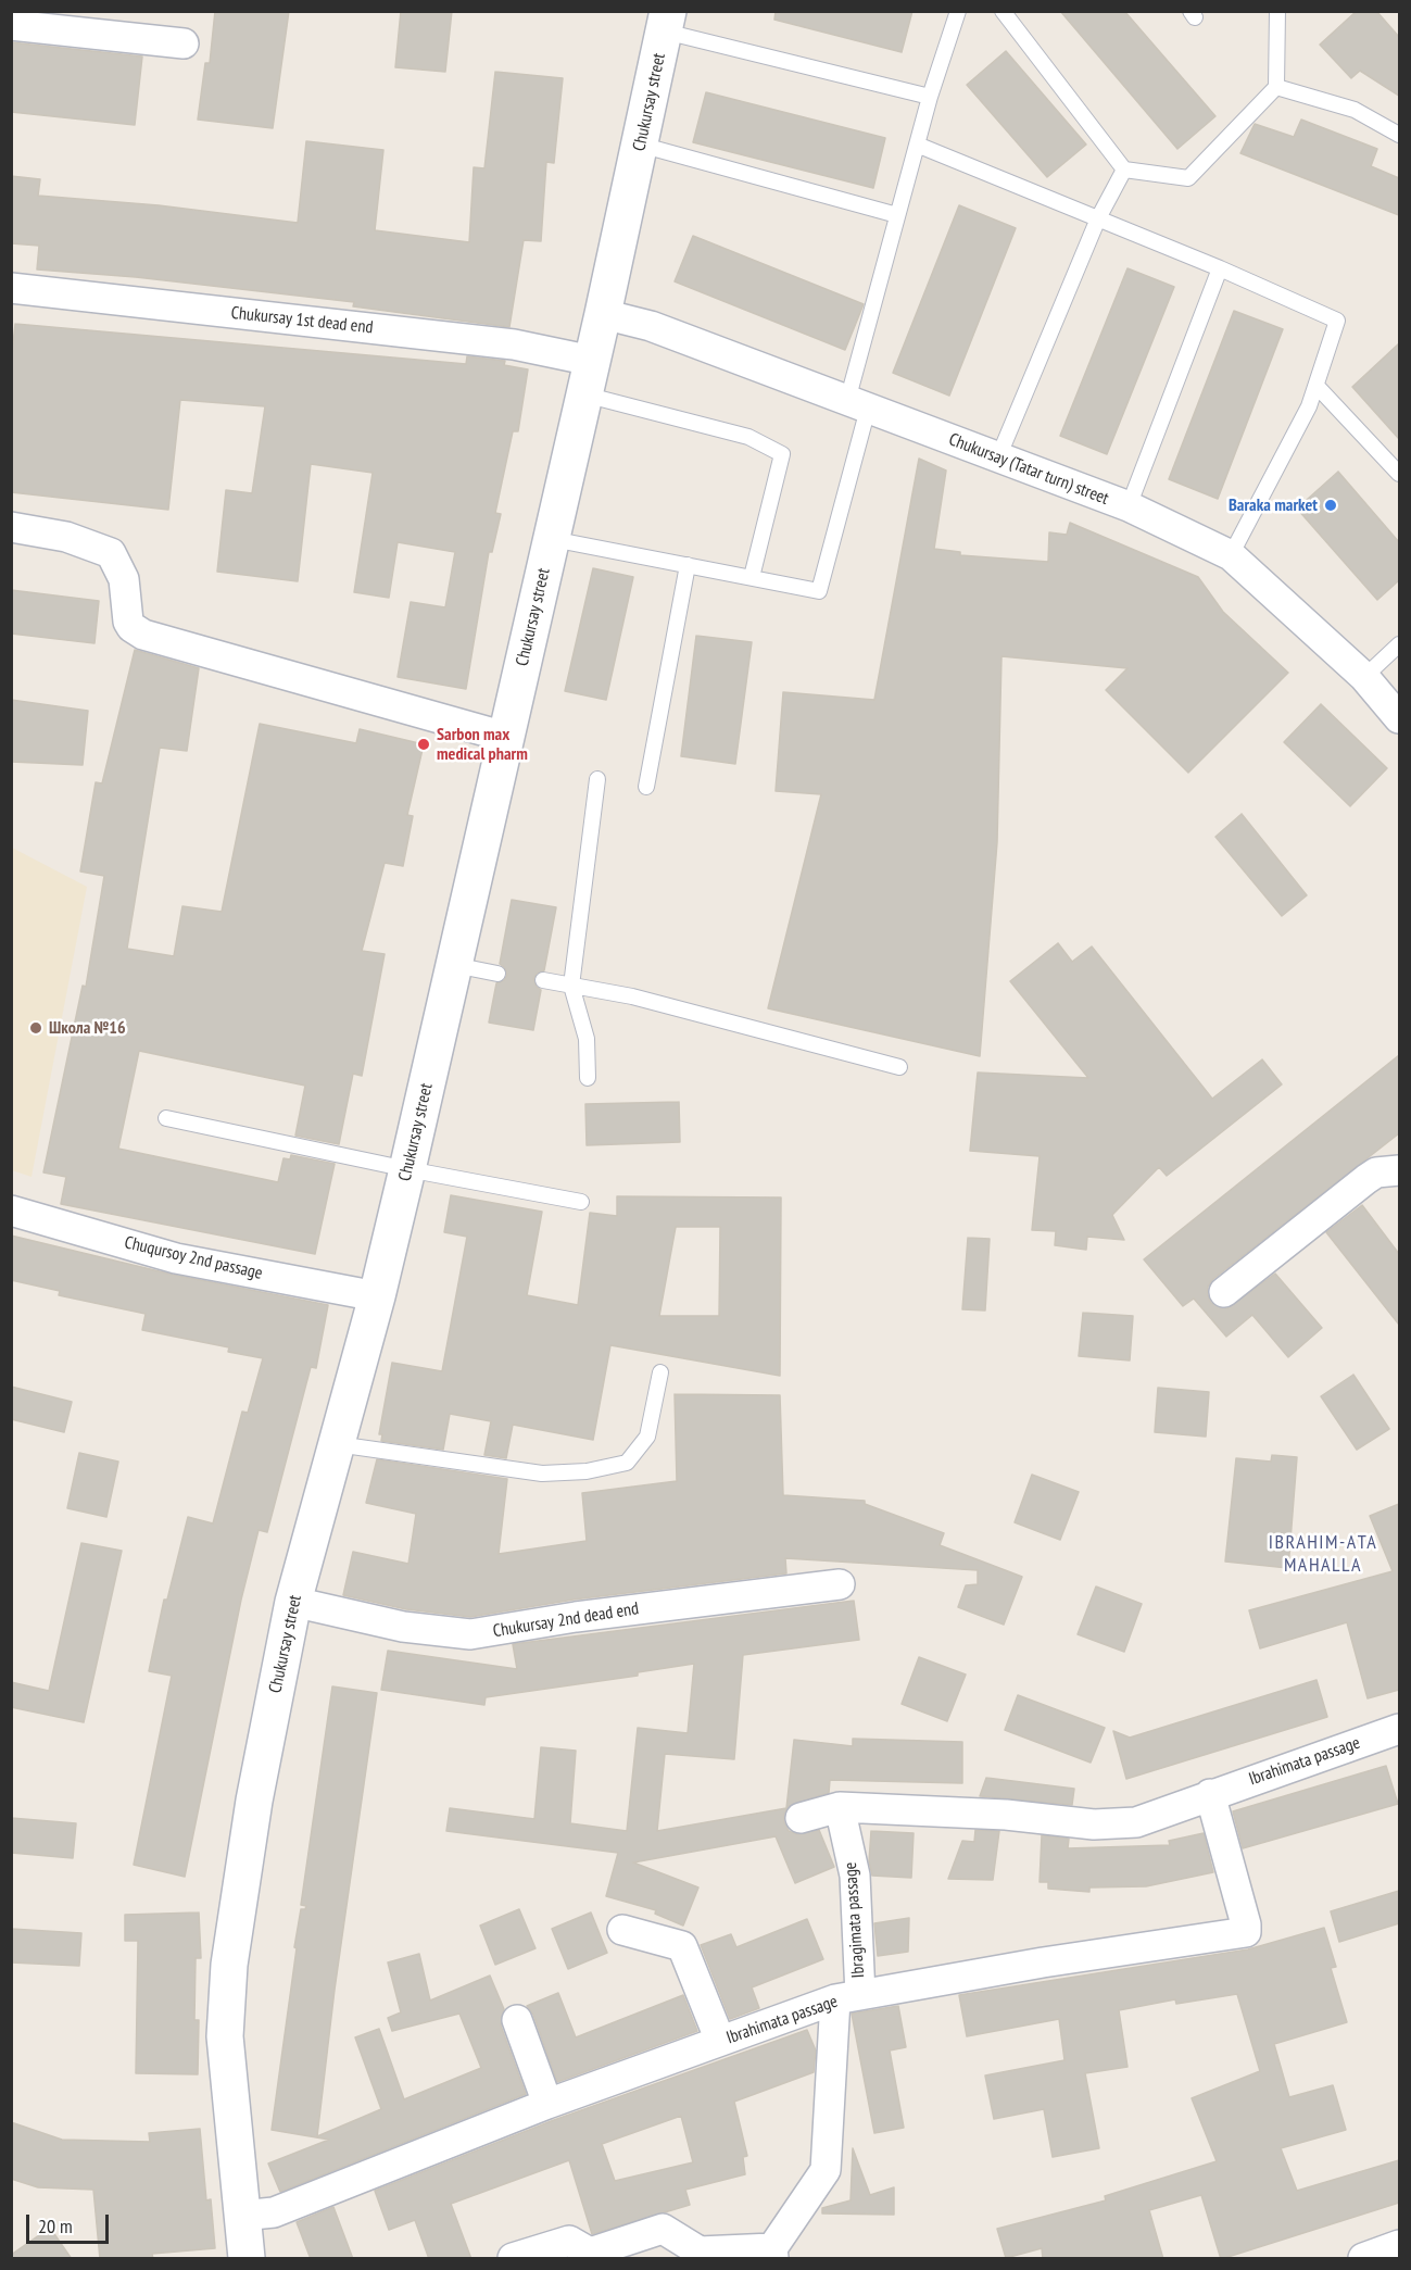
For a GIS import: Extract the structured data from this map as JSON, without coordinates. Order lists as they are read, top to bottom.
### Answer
{
  "streets": {
    "street": [
      "Chukursay street",
      "Chukursay 1st dead end",
      "Chukursay (Tatar turn) street",
      "Chuqursoy 2nd passage",
      "Chukursay 2nd dead end",
      "Ibrahimаta passage",
      "Ibragimаta passage"
    ]
  },
  "crossings": [
    ["Chukursay street", "Chukursay 1st dead end"],
    ["Chukursay street", "Chukursay (Tatar turn) street"],
    ["Chukursay street", "Chuqursoy 2nd passage"],
    ["Chukursay street", "Chukursay 2nd dead end"],
    ["Chukursay street", "Ibrahimаta passage"],
    ["Ibrahimаta passage", "Ibragimаta passage"]
  ],
  "districts": ["IBRAHIM-АTA MAHALLA"],
  "places": ["Baraka market", "Sarbon max medical pharm", "Школа №16"],
  "scale_bar": "20 m"
}
